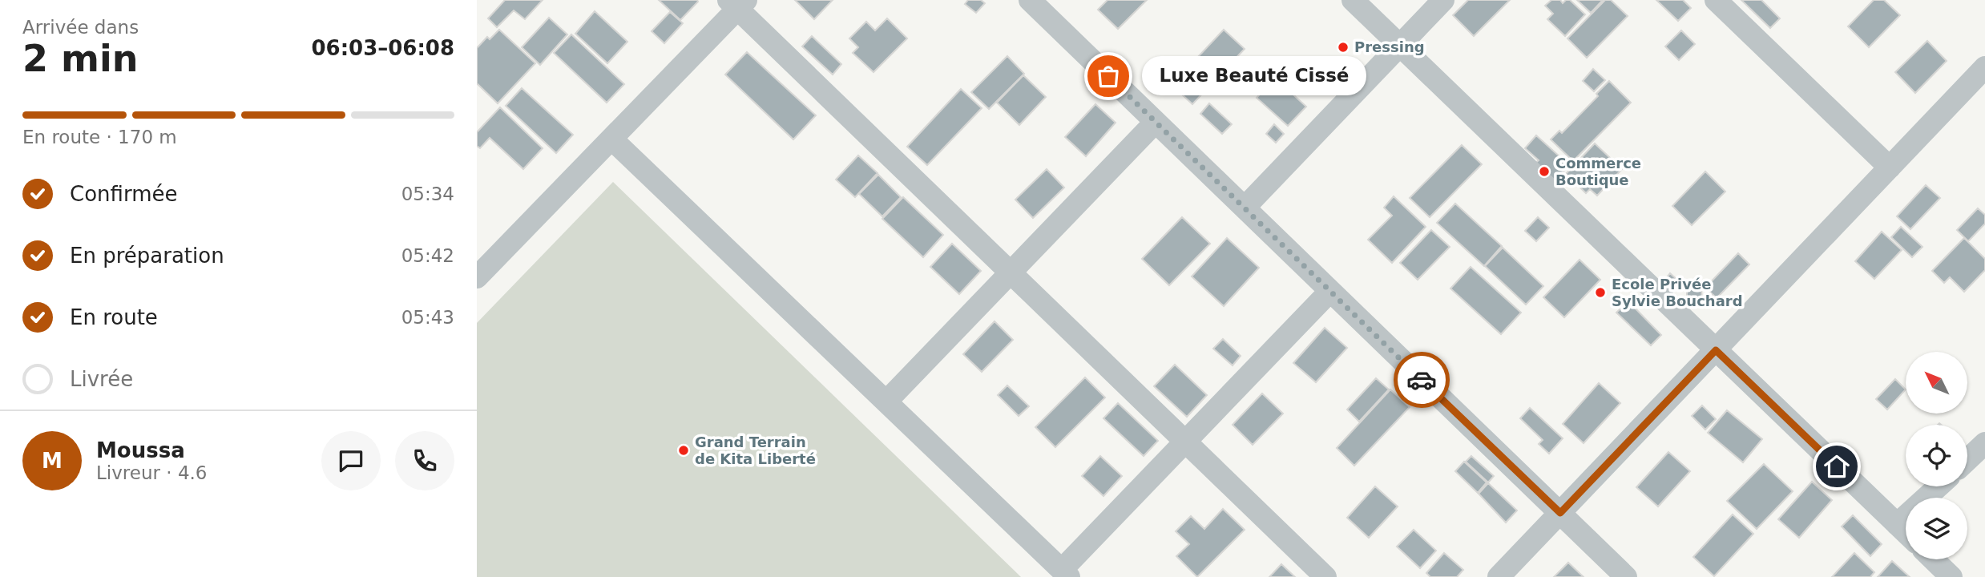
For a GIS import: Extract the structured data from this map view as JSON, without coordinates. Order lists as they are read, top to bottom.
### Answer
{
  "places": [
    "Pressing",
    "Luxe Beauté Cissé",
    "Commerce Boutique",
    "Ecole Privée Sylvie Bouchard",
    "Grand Terrain de Kita Liberté"
  ],
  "north": "top left",
  "page": {
    "heading": ["2 min", "Arrivée dans", "06:03–06:08"],
    "panel": ["Moussa", "Livreur · 4.6"],
    "bubble": "Luxe Beauté Cissé",
    "bar": "En route · 170 m",
    "list": [
      ["Confirmée", "05:34"],
      ["En préparation", "05:42"],
      ["En route", "05:43"],
      "Livrée"
    ],
    "round": "M"
  }
}
